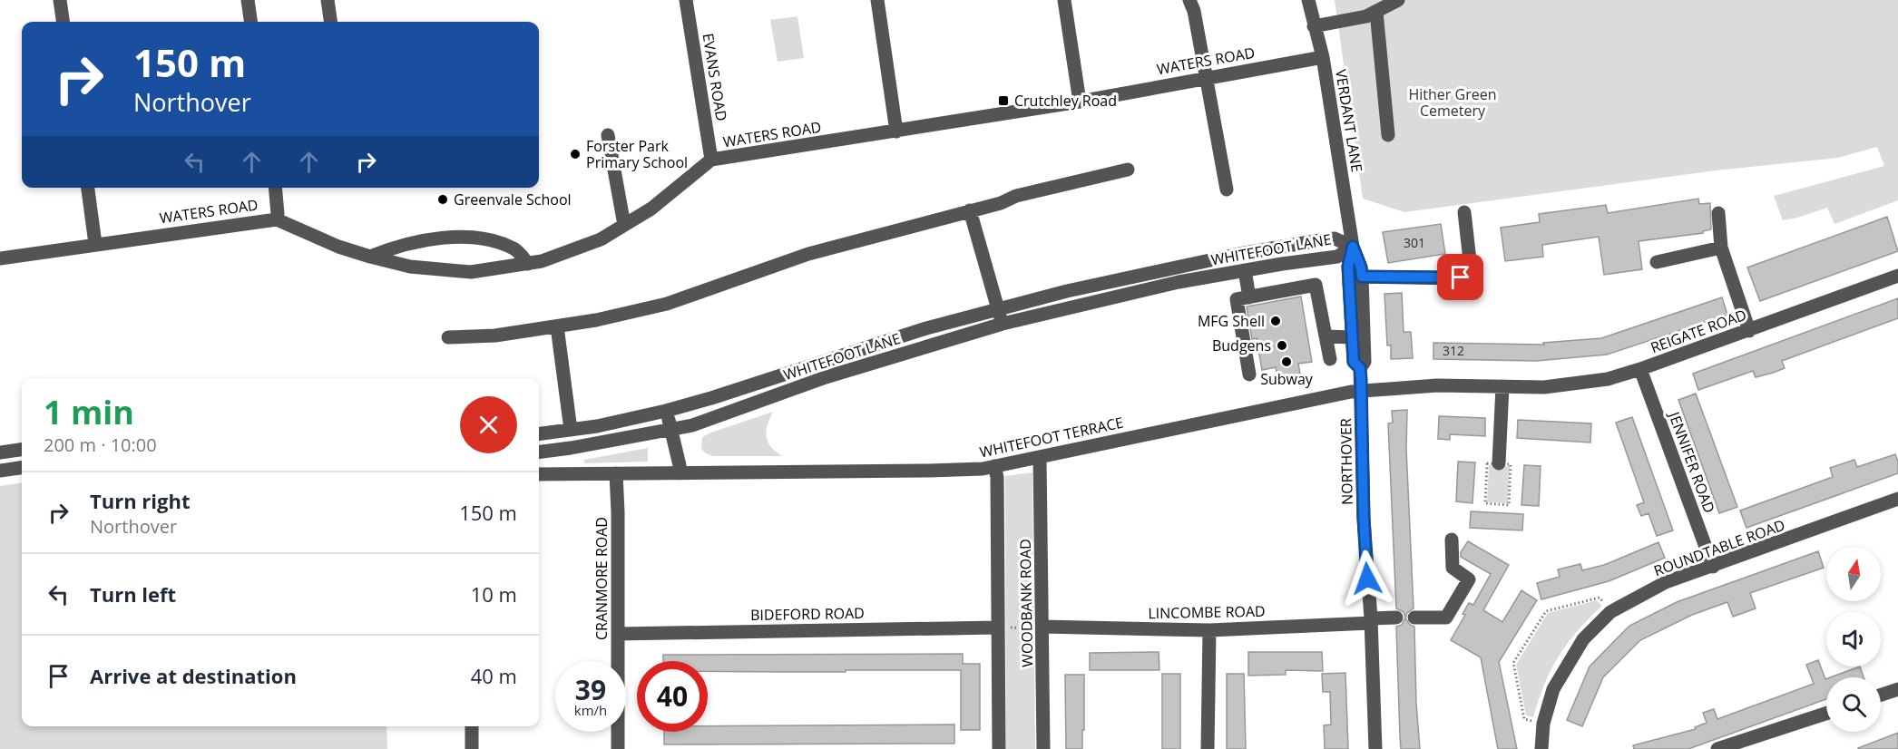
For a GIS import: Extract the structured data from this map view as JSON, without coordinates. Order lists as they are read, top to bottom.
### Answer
{
  "streets": {
    "street": [
      "WATERS ROAD",
      "EVANS ROAD",
      "VERDANT LANE",
      "WHITEFOOT LANE",
      "REIGATE ROAD",
      "WHITEFOOT TERRACE",
      "NORTHOVER",
      "JENNIFER ROAD",
      "ROUNDTABLE ROAD",
      "CRANMORE ROAD",
      "WOODBANK ROAD",
      "LINCOMBE ROAD",
      "BIDEFORD ROAD"
    ]
  },
  "crossings": [
    ["WATERS ROAD", "EVANS ROAD"],
    ["WATERS ROAD", "VERDANT LANE"],
    ["VERDANT LANE", "WHITEFOOT LANE"],
    ["VERDANT LANE", "NORTHOVER"],
    ["WHITEFOOT LANE", "NORTHOVER"],
    ["REIGATE ROAD", "WHITEFOOT TERRACE"],
    ["REIGATE ROAD", "NORTHOVER"],
    ["REIGATE ROAD", "JENNIFER ROAD"],
    ["WHITEFOOT TERRACE", "NORTHOVER"],
    ["WHITEFOOT TERRACE", "CRANMORE ROAD"],
    ["WHITEFOOT TERRACE", "WOODBANK ROAD"],
    ["NORTHOVER", "LINCOMBE ROAD"],
    ["JENNIFER ROAD", "ROUNDTABLE ROAD"],
    ["CRANMORE ROAD", "BIDEFORD ROAD"],
    ["WOODBANK ROAD", "LINCOMBE ROAD"],
    ["WOODBANK ROAD", "BIDEFORD ROAD"]
  ],
  "parks": ["Hither Green Cemetery"],
  "places": {
    "transit": ["Crutchley Road"],
    "other": [
      "Forster Park Primary School",
      "Greenvale School",
      "MFG Shell",
      "Budgens",
      "Subway"
    ]
  },
  "house_numbers": ["301", "312"],
  "north": "top",
  "page": {
    "turn": ["150 m", "Northover"],
    "heading": ["1 min", "200 m · 10:00"],
    "list": [
      {
        "name": "Turn right",
        "note": "Northover",
        "value": "150 m"
      },
      {
        "name": "Turn left",
        "value": "10 m"
      },
      {
        "name": "Arrive at destination",
        "value": "40 m"
      }
    ],
    "speed": "39 km/h",
    "limit": "40"
  }
}
